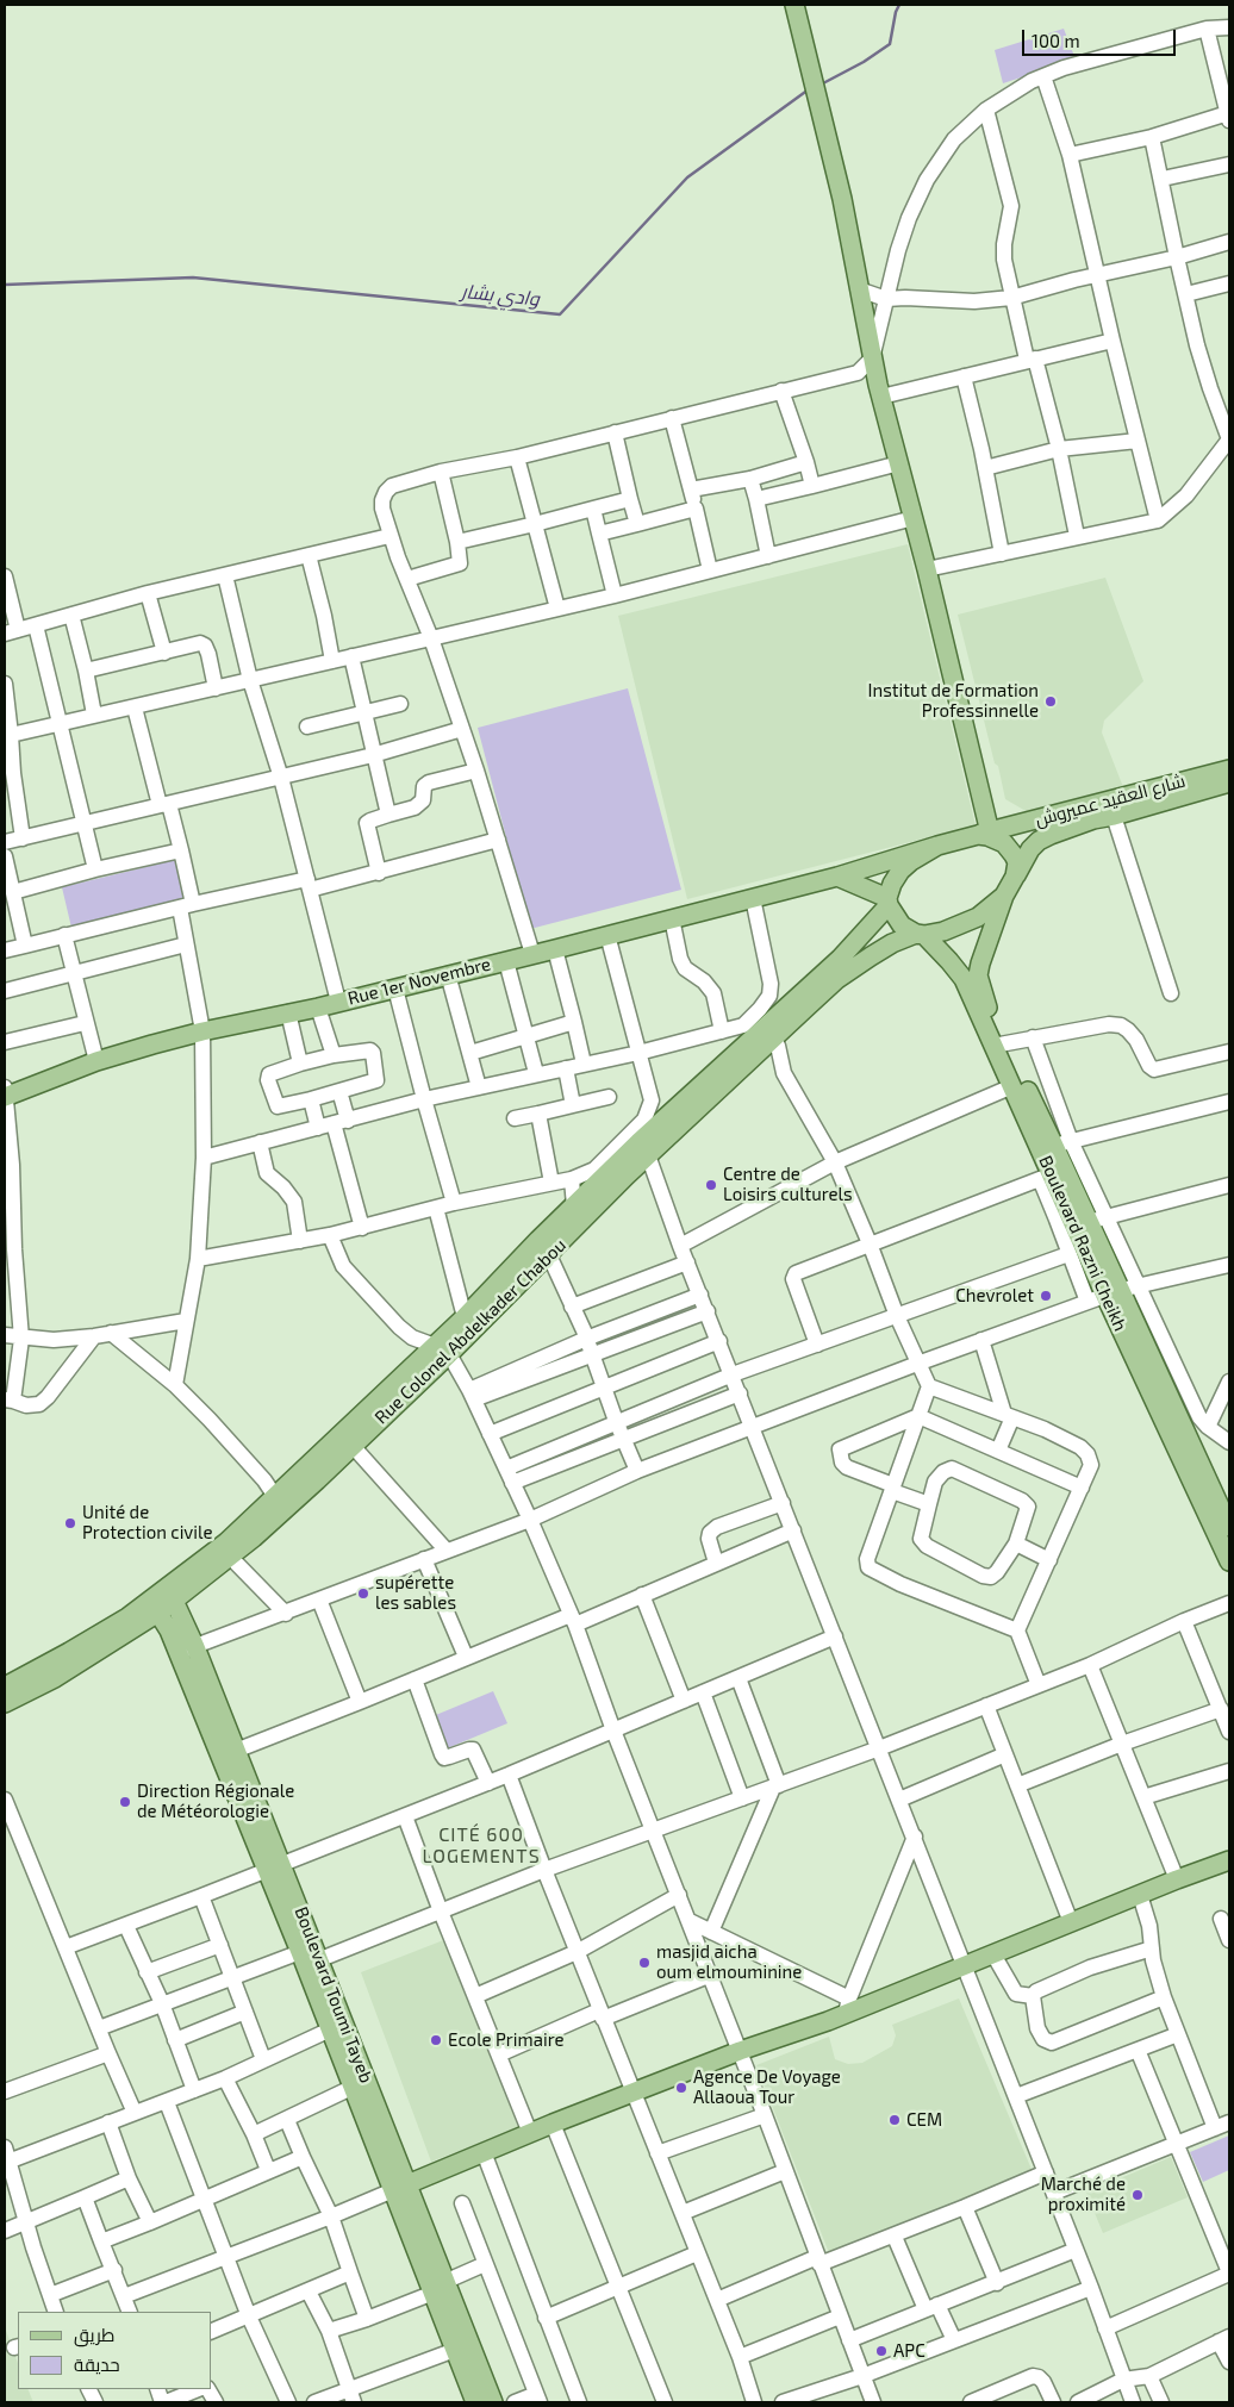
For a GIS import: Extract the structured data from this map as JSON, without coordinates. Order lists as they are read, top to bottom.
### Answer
{
  "streets": {
    "main road": [
      "شارع العقيد عميروش",
      "Rue 1er Novembre",
      "Boulevard Razni Cheikh",
      "Rue Colonel Abdelkader Chabou",
      "Boulevard Toumi Tayeb"
    ]
  },
  "crossings": [
    ["شارع العقيد عميروش", "Rue 1er Novembre"],
    ["شارع العقيد عميروش", "Boulevard Razni Cheikh"],
    ["شارع العقيد عميروش", "Rue Colonel Abdelkader Chabou"],
    ["Rue 1er Novembre", "Boulevard Razni Cheikh"],
    ["Rue 1er Novembre", "Rue Colonel Abdelkader Chabou"],
    ["Boulevard Razni Cheikh", "Rue Colonel Abdelkader Chabou"],
    ["Rue Colonel Abdelkader Chabou", "Boulevard Toumi Tayeb"]
  ],
  "districts": ["CITÉ 600 LOGEMENTS"],
  "water": ["وادي بشار"],
  "places": [
    "Institut de Formation Professinnelle",
    "Centre de Loisirs culturels",
    "Chevrolet",
    "Unité de Protection civile",
    "supérette les sables",
    "Direction Régionale de Météorologie",
    "masjid aicha oum elmouminine",
    "Ecole Primaire",
    "Agence De Voyage Allaoua Tour",
    "CEM",
    "Marché de proximité",
    "APC"
  ],
  "legend": ["طريق", "حديقة"],
  "scale_bar": "100 m"
}
